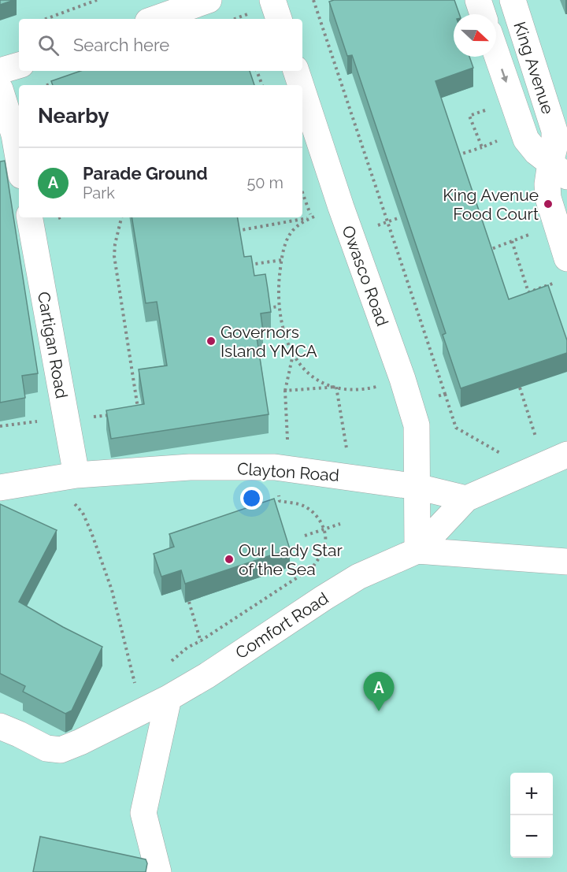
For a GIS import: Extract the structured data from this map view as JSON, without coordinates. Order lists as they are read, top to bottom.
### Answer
{
  "streets": {
    "street": [
      "King Avenue",
      "Owasco Road",
      "Cartigan Road",
      "Clayton Road",
      "Comfort Road"
    ]
  },
  "crossings": [
    ["Owasco Road", "Clayton Road"],
    ["Owasco Road", "Comfort Road"],
    ["Cartigan Road", "Clayton Road"]
  ],
  "places": ["King Avenue Food Court", "Governors Island YMCA", "Our Lady Star of the Sea"],
  "north": "right",
  "page": {
    "search": "Search here",
    "heading": "Nearby",
    "list": [
      {
        "mark": "A",
        "name": "Parade Ground",
        "note": "Park",
        "value": "50 m"
      }
    ],
    "pins": "A",
    "map_buttons": ["+", "−"]
  }
}
